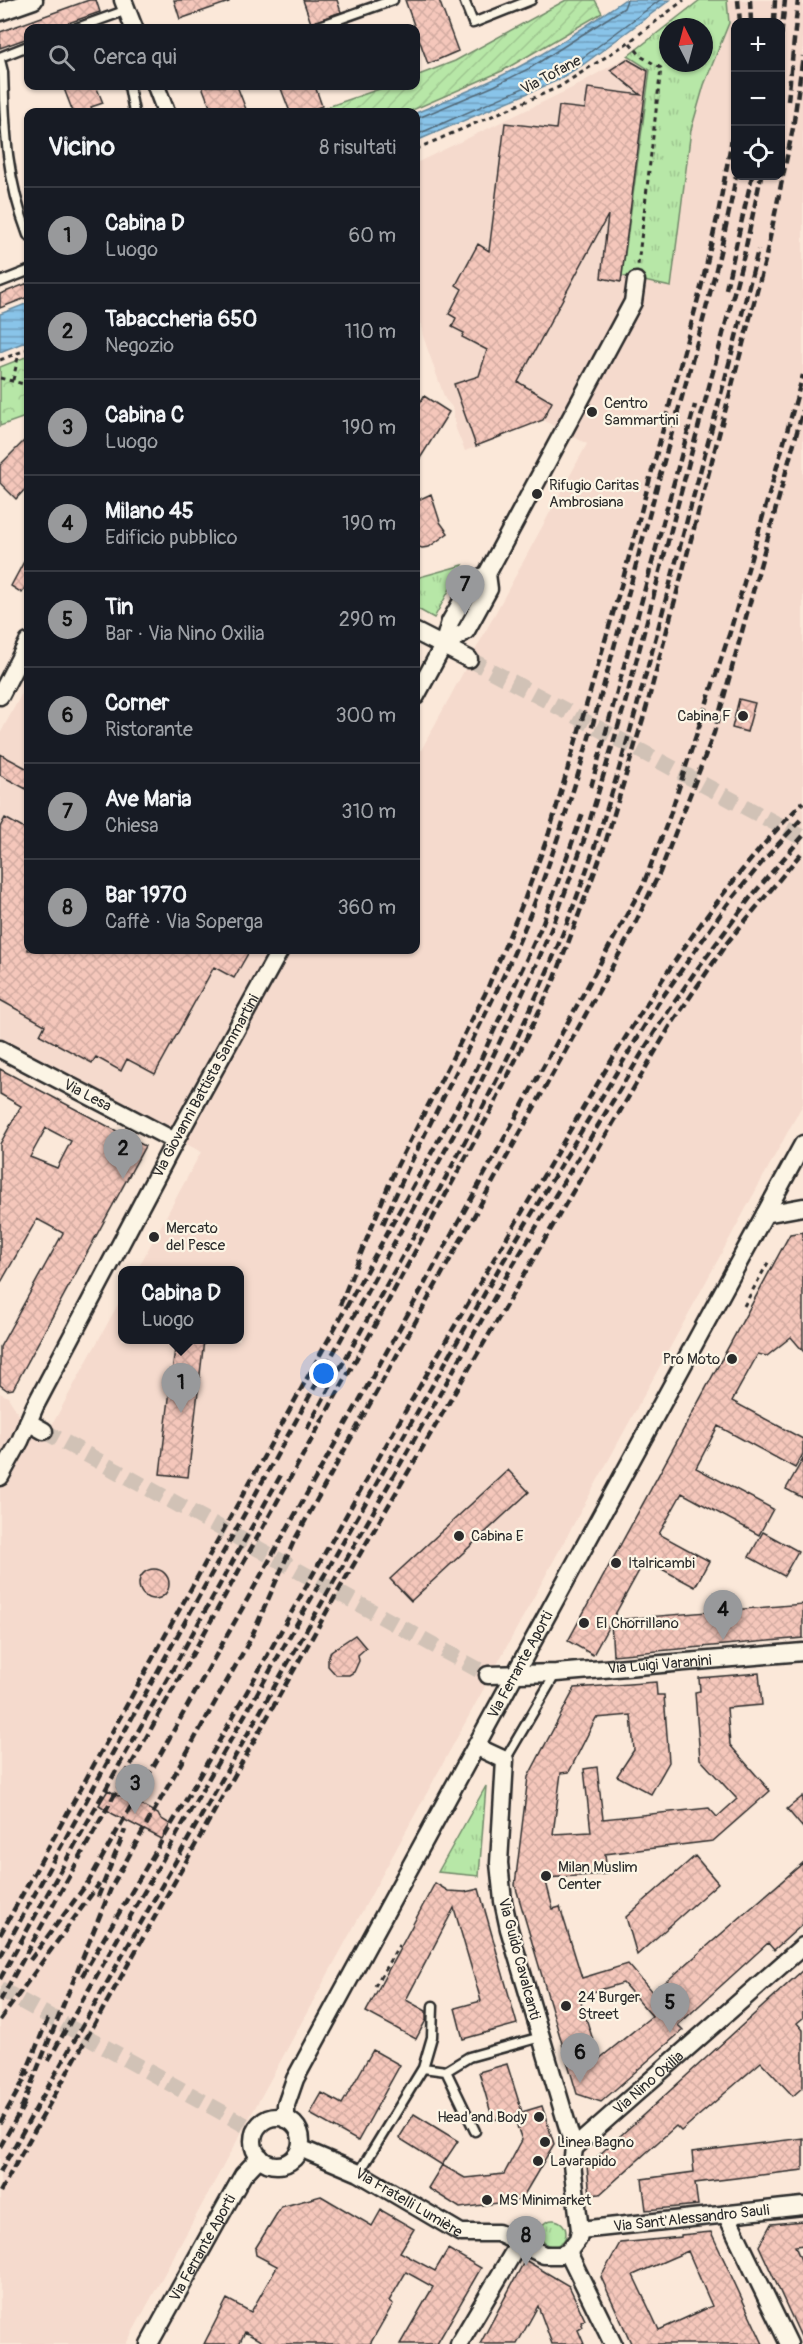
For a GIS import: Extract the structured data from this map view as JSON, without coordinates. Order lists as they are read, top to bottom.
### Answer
{
  "streets": {
    "street": [
      "Via Giovanni Battista Sammartini",
      "Via Lesa",
      "Via Luigi Varanini",
      "Via Ferrante Aporti",
      "Via Guido Cavalcanti",
      "Via Nino Oxilia",
      "Via Fratelli Lumière",
      "Via Sant'Alessandro Sauli"
    ],
    "path": ["Via Tofane"]
  },
  "crossings": [
    ["Via Giovanni Battista Sammartini", "Via Lesa"],
    ["Via Luigi Varanini", "Via Ferrante Aporti"],
    ["Via Ferrante Aporti", "Via Fratelli Lumière"],
    ["Via Guido Cavalcanti", "Via Nino Oxilia"],
    ["Via Guido Cavalcanti", "Via Sant'Alessandro Sauli"]
  ],
  "places": [
    "Centro Sammartini",
    "Rifugio Caritas Ambrosiana",
    "Cabina F",
    "Mercato del Pesce",
    "Pro Moto",
    "Cabina E",
    "Italricambi",
    "El Chorrillano",
    "Milan Muslim Center",
    "24 Burger Street",
    "Head and Body",
    "Linea Bagno",
    "Lavarapido",
    "MS Minimarket"
  ],
  "north": "top",
  "page": {
    "map_buttons": ["+", "−"],
    "search": "Cerca qui",
    "heading": ["Vicino", "8 risultati"],
    "list": [
      {
        "mark": "1",
        "name": "Cabina D",
        "note": "Luogo",
        "value": "60 m"
      },
      {
        "mark": "2",
        "name": "Tabaccheria 650",
        "note": "Negozio",
        "value": "110 m"
      },
      {
        "mark": "3",
        "name": "Cabina C",
        "note": "Luogo",
        "value": "190 m"
      },
      {
        "mark": "4",
        "name": "Milano 45",
        "note": "Edificio pubblico",
        "value": "190 m"
      },
      {
        "mark": "5",
        "name": "Tin",
        "note": "Bar · Via Nino Oxilia",
        "value": "290 m"
      },
      {
        "mark": "6",
        "name": "Corner",
        "note": "Ristorante",
        "value": "300 m"
      },
      {
        "mark": "7",
        "name": "Ave Maria",
        "note": "Chiesa",
        "value": "310 m"
      },
      {
        "mark": "8",
        "name": "Bar 1970",
        "note": "Caffè · Via Soperga",
        "value": "360 m"
      }
    ],
    "pins": [
      "7",
      "2",
      "1",
      "4",
      "3",
      "5",
      "6",
      "8"
    ],
    "popup": ["Cabina D", "Luogo"]
  }
}
